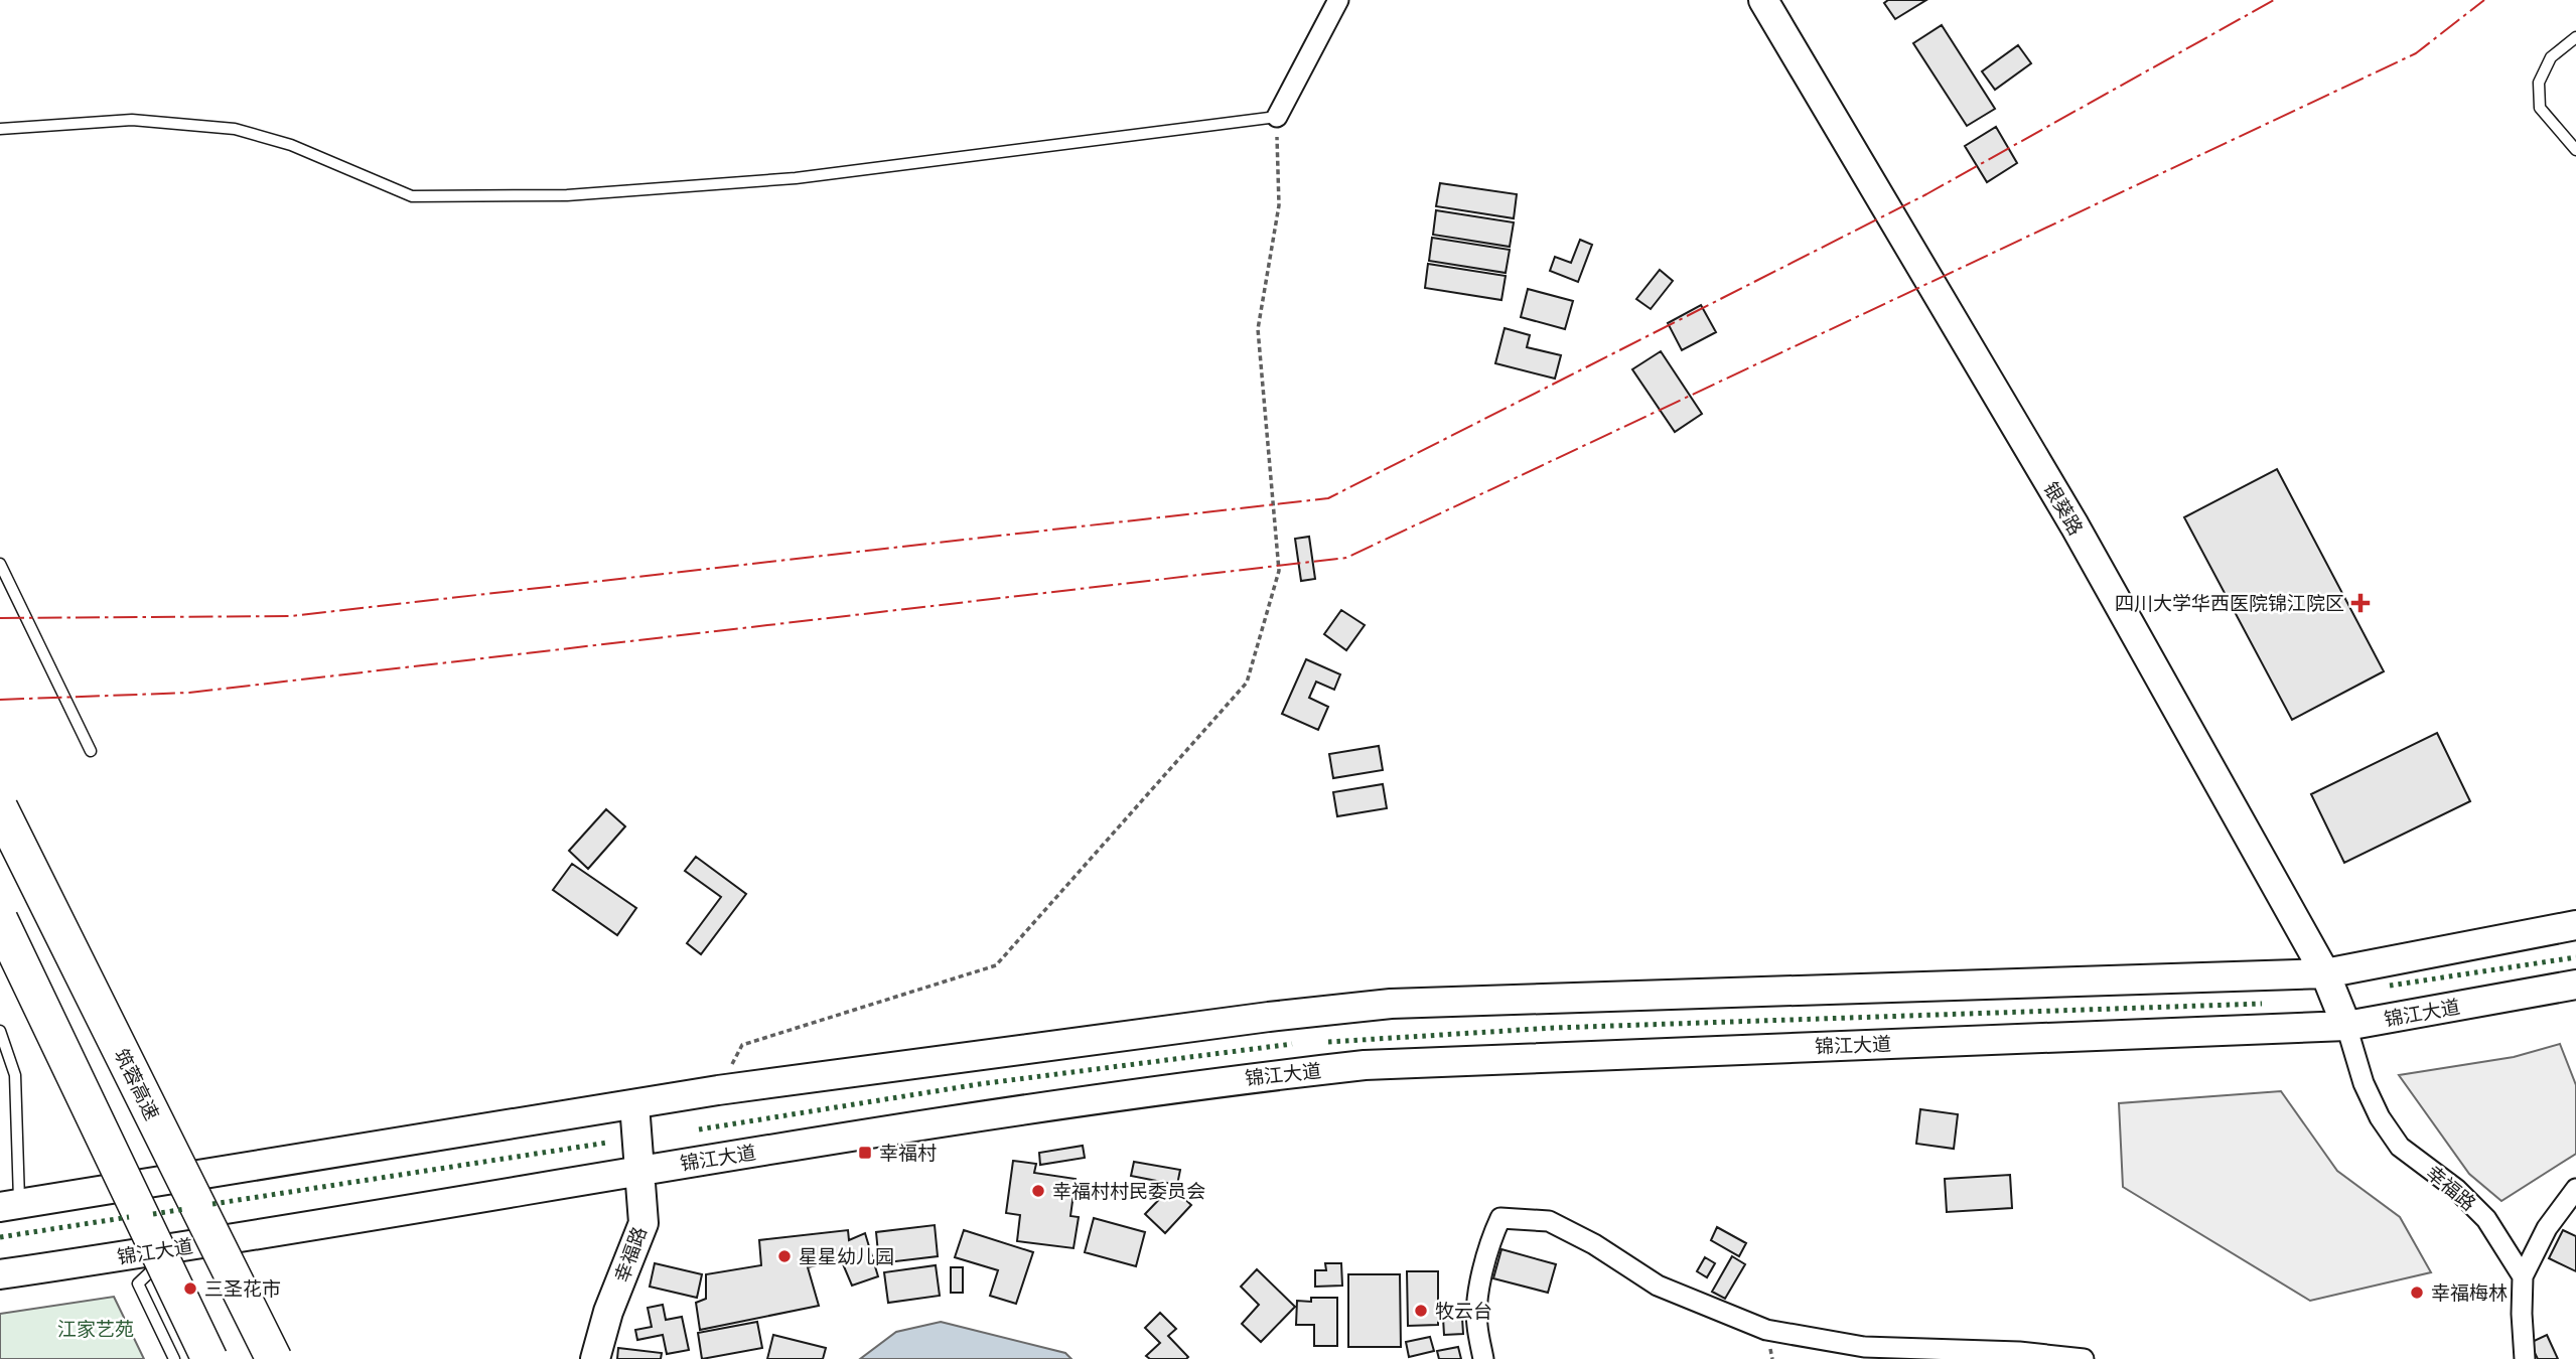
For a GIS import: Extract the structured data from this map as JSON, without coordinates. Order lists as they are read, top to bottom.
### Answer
{
  "streets": {
    "highway": ["筑蓉高速"],
    "main road": ["银葵路", "锦江大道", "幸福路"]
  },
  "crossings": [
    ["银葵路", "锦江大道"],
    ["银葵路", "幸福路"],
    ["锦江大道", "幸福路"]
  ],
  "parks": ["江家艺苑"],
  "places": {
    "health": ["四川大学华西医院锦江院区"],
    "transit": ["幸福村"],
    "other": [
      "幸福村村民委员会",
      "星星幼儿园",
      "三圣花市",
      "幸福梅林",
      "牧云台"
    ]
  }
}
